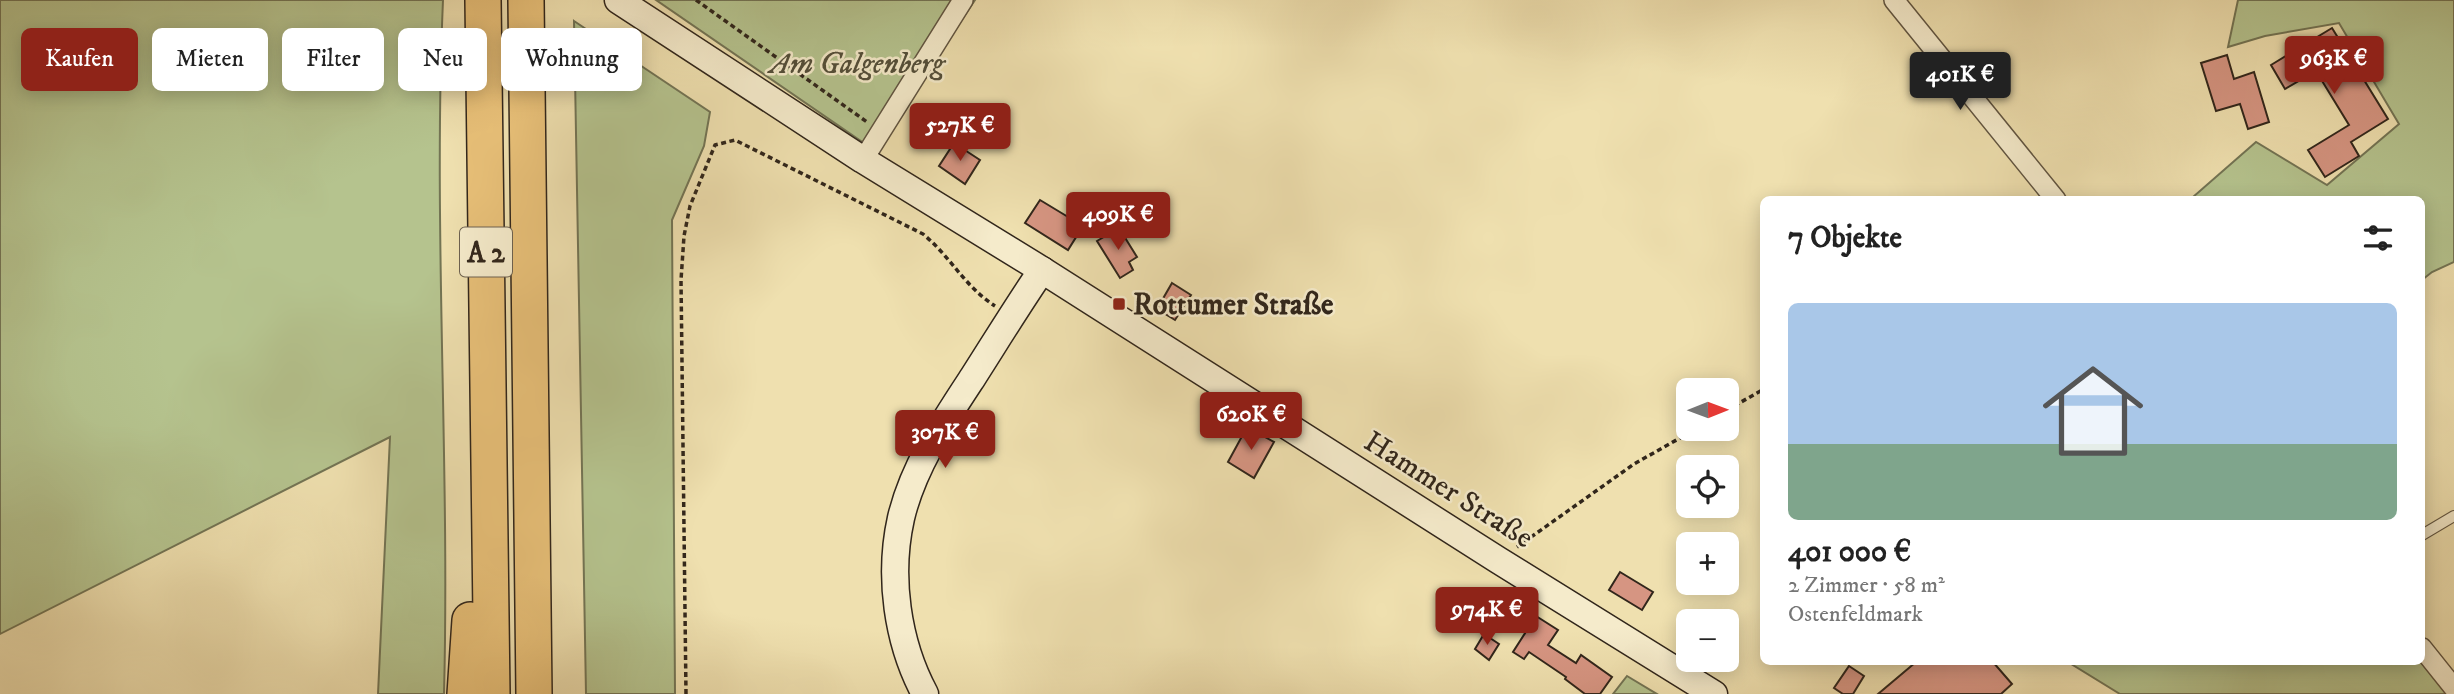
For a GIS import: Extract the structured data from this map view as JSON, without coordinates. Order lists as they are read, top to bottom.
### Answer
{
  "streets": {
    "highway": ["A 2"],
    "main road": ["Hammer Straße"]
  },
  "parks": ["Am Galgenberg"],
  "places": {
    "transit": ["Rottumer Straße"]
  },
  "north": "right",
  "page": {
    "chip": [
      "Kaufen",
      "Mieten",
      "Filter",
      "Neu",
      "Wohnung"
    ],
    "price": [
      "963K €",
      "401K €",
      "527K €",
      "409K €",
      "620K €",
      "307K €",
      "974K €"
    ],
    "heading": "7 Objekte",
    "list": [
      {
        "name": "401 000 €",
        "note": "2 Zimmer · 58 m² · Ostenfeldmark"
      }
    ],
    "map_buttons": ["+", "−"]
  }
}
